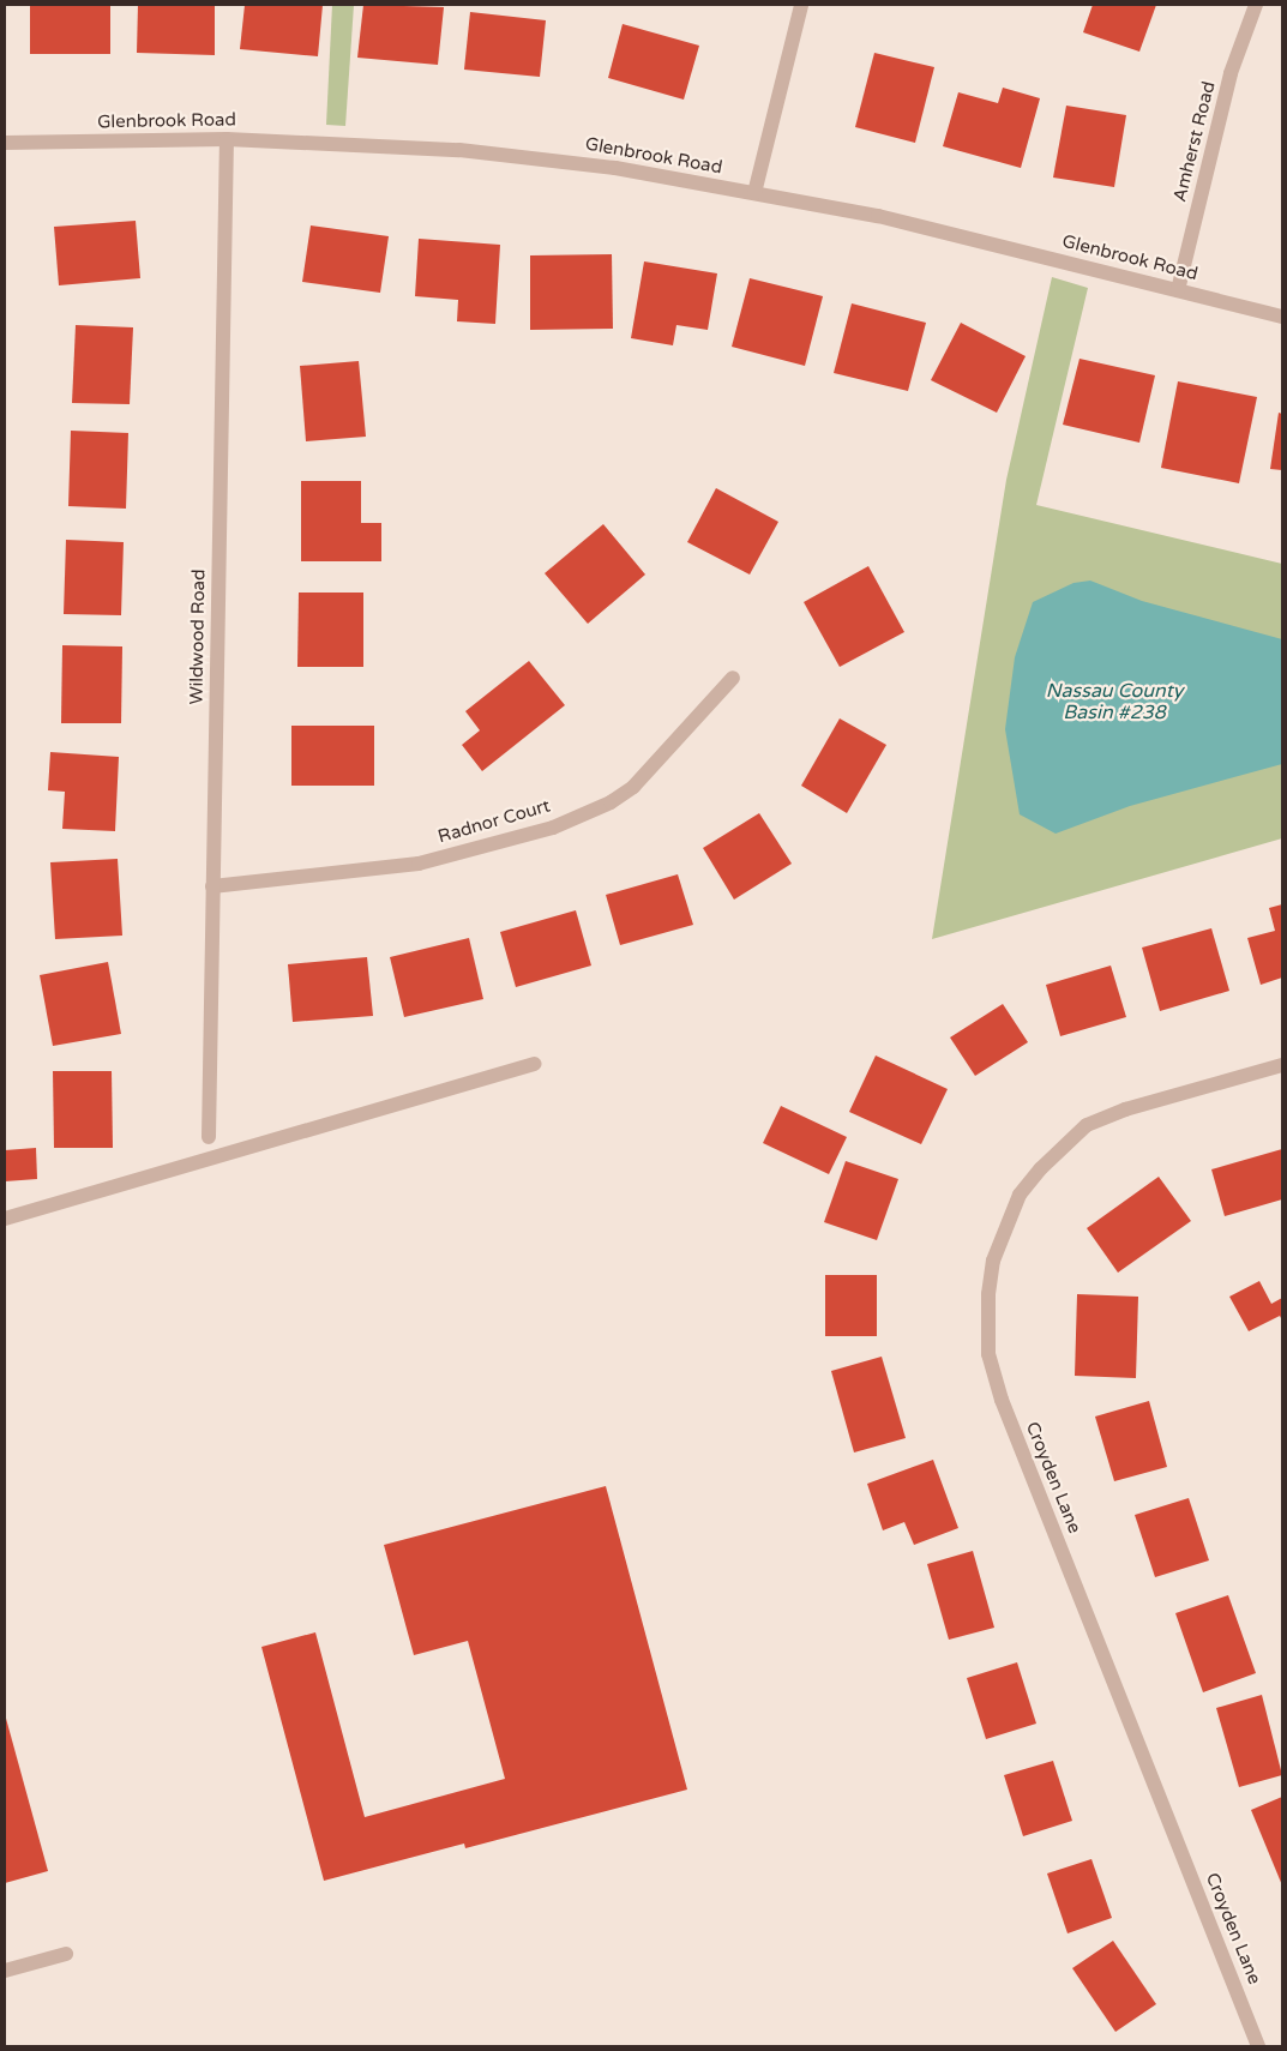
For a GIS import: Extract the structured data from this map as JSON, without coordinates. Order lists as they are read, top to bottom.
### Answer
{
  "streets": {
    "street": [
      "Glenbrook Road",
      "Amherst Road",
      "Wildwood Road",
      "Radnor Court",
      "Croyden Lane"
    ]
  },
  "crossings": [
    ["Glenbrook Road", "Amherst Road"],
    ["Glenbrook Road", "Wildwood Road"],
    ["Wildwood Road", "Radnor Court"]
  ],
  "water": ["Nassau County Basin #238"]
}
